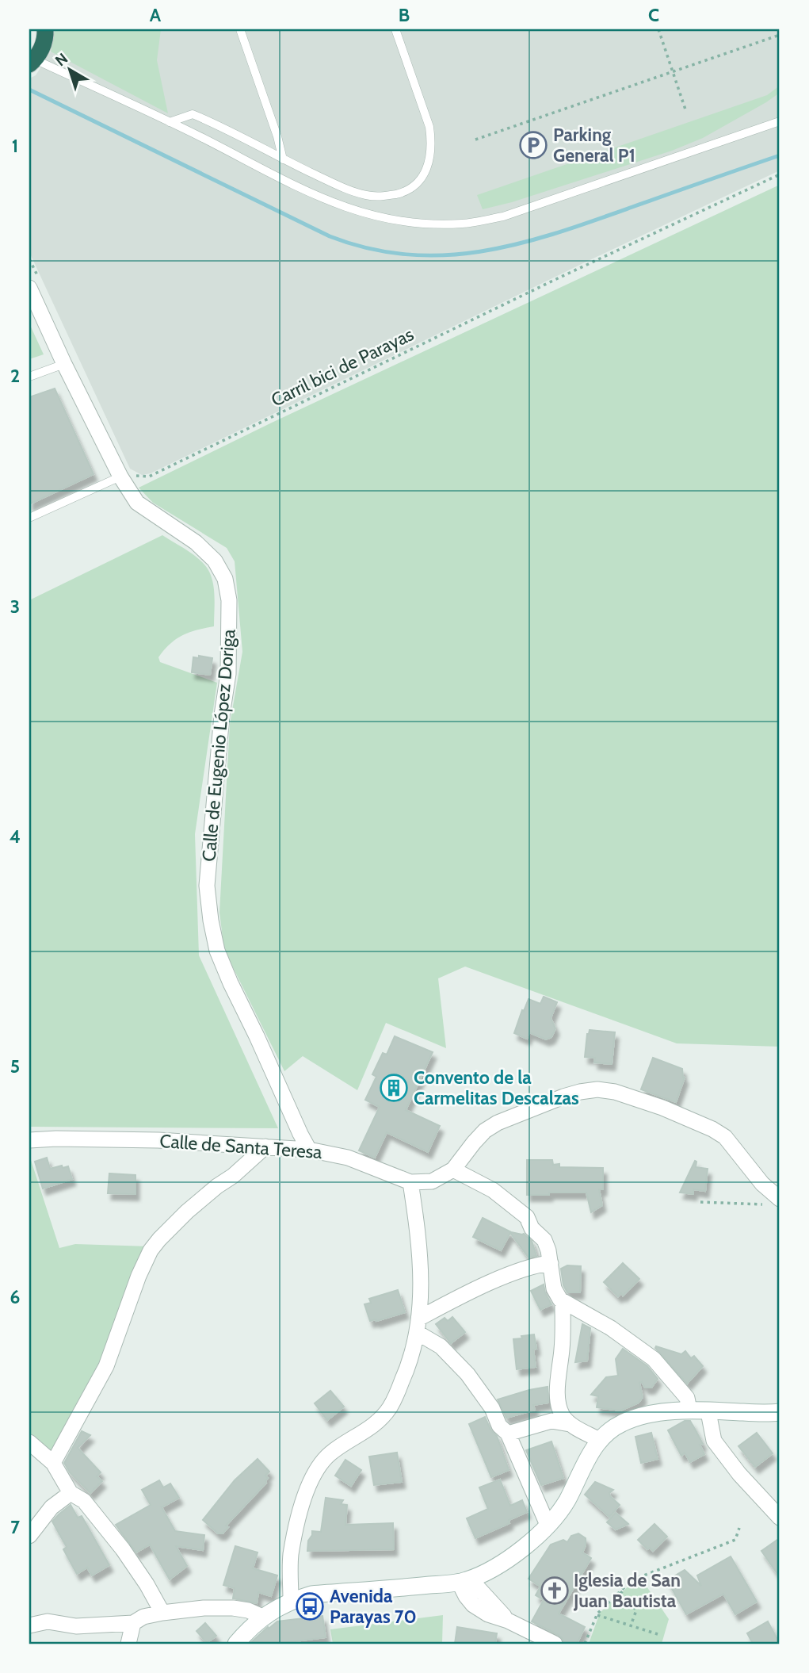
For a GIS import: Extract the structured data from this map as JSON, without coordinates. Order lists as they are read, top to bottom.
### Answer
{
  "streets": {
    "street": ["Calle de Eugenio López Doriga", "Calle de Santa Teresa"],
    "path": ["Carril bici de Parayas"]
  },
  "crossings": [
    ["Carril bici de Parayas", "Calle de Eugenio López Doriga"],
    ["Calle de Eugenio López Doriga", "Calle de Santa Teresa"]
  ],
  "places": {
    "parking": ["Parking General P1"],
    "building": ["Convento de la Carmelitas Descalzas"],
    "church": ["Iglesia de San Juan Bautista"],
    "bus stop": ["Avenida Parayas 70"]
  },
  "north": "top left",
  "grid": {
    "columns": ["A", "B", "C"],
    "rows": [
      "1",
      "2",
      "3",
      "4",
      "5",
      "6",
      "7"
    ]
  }
}
